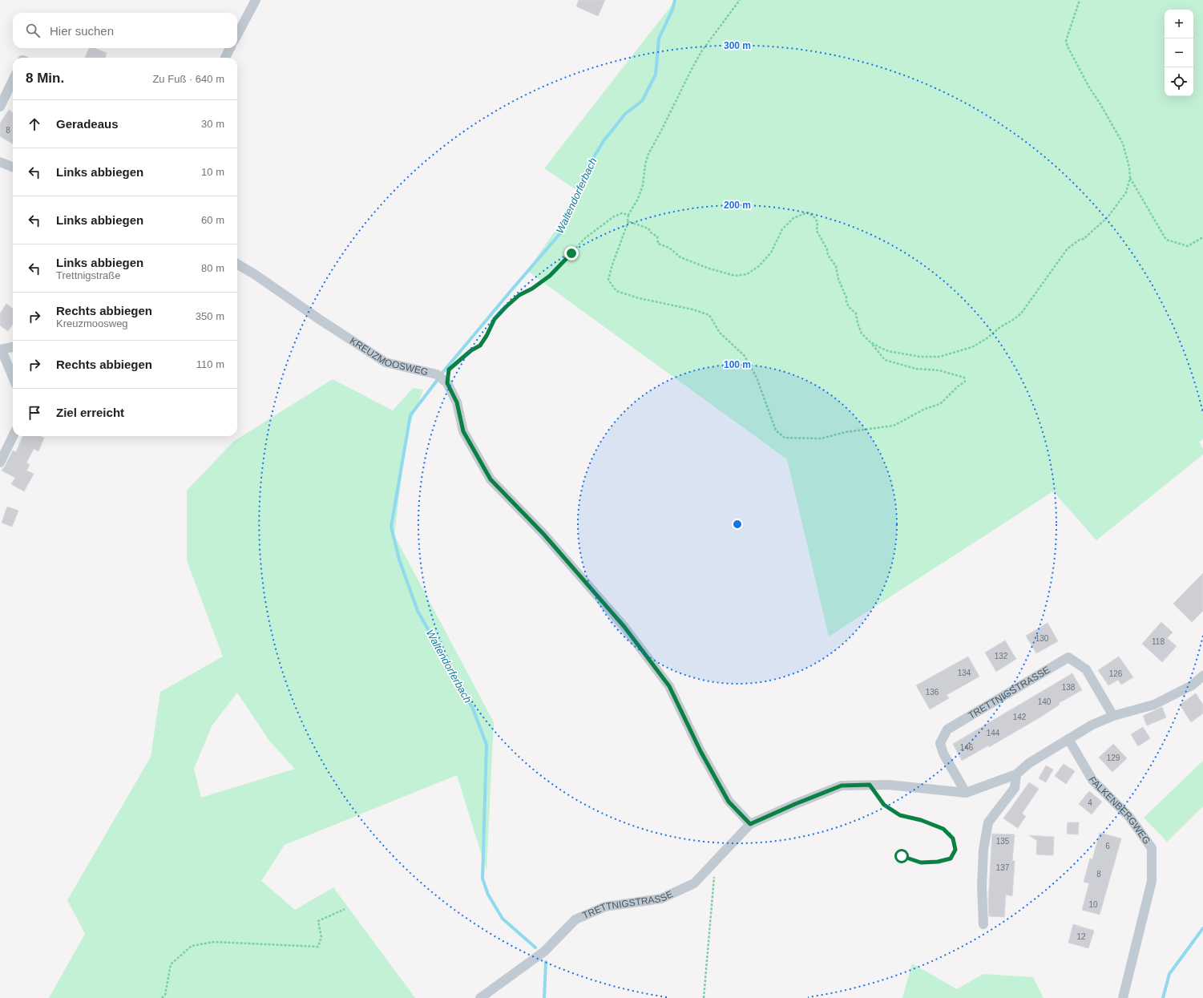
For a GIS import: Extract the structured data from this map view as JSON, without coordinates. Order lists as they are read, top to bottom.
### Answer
{
  "streets": {
    "street": ["KREUZMOOSWEG", "TRETTNIGSTRASSE", "FALKENBERGWEG"]
  },
  "crossings": [
    ["KREUZMOOSWEG", "TRETTNIGSTRASSE"],
    ["TRETTNIGSTRASSE", "FALKENBERGWEG"]
  ],
  "water": ["Waltendorferbach"],
  "house_numbers": [
    "8",
    "130",
    "118",
    "132",
    "134",
    "126",
    "138",
    "136",
    "140",
    "142",
    "144",
    "146",
    "129",
    "4",
    "135",
    "6",
    "137",
    "8",
    "10",
    "12"
  ],
  "page": {
    "map_buttons": ["+", "−"],
    "search": "Hier suchen",
    "heading": ["8 Min.", "Zu Fuß · 640 m"],
    "list": [
      ["Geradeaus", "30 m"],
      ["Links abbiegen", "10 m"],
      ["Links abbiegen", "60 m"],
      ["Links abbiegen", "Trettnigstraße", "80 m"],
      ["Rechts abbiegen", "Kreuzmoosweg", "350 m"],
      ["Rechts abbiegen", "110 m"],
      "Ziel erreicht"
    ]
  },
  "rings": ["300 m", "200 m", "100 m"]
}
